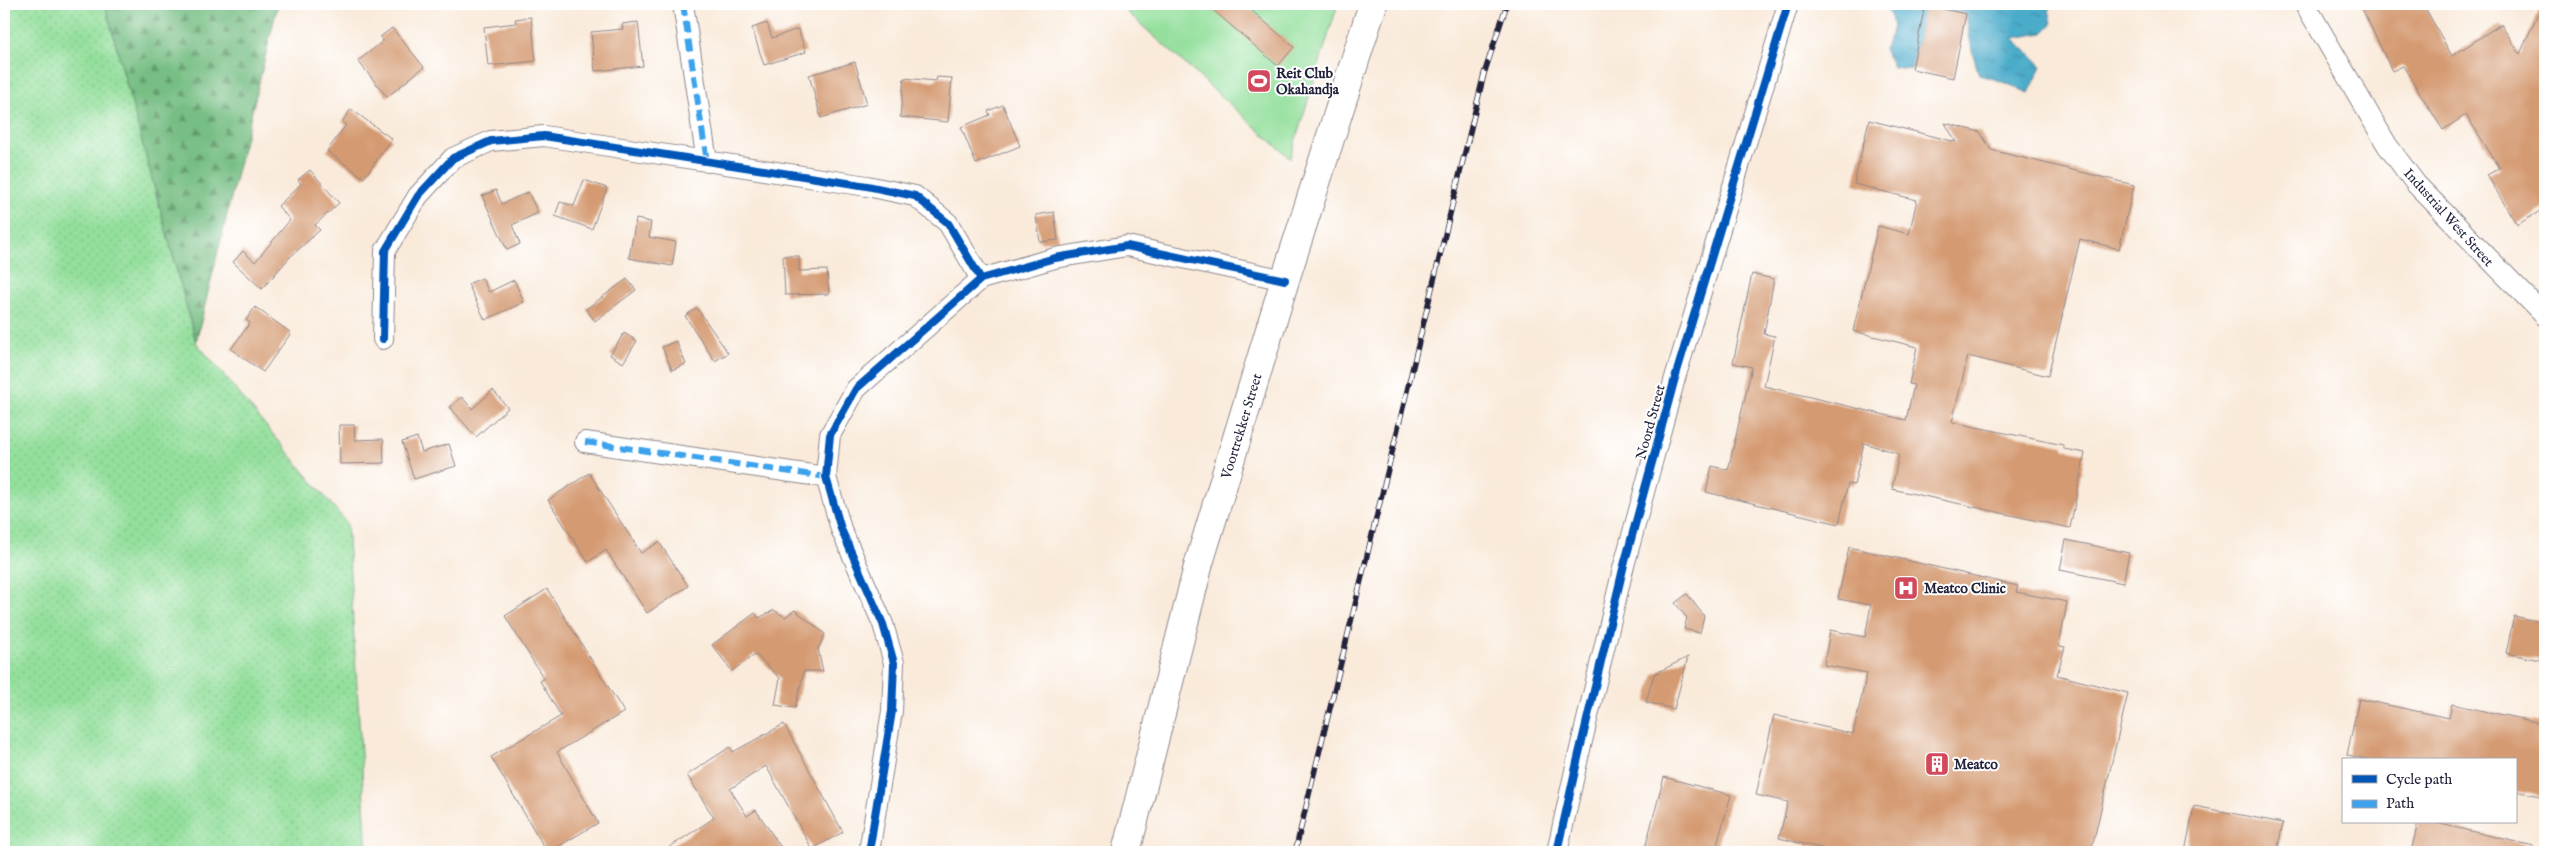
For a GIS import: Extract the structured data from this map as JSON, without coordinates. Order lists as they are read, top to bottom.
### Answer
{
  "streets": {
    "main road": ["Voortrekker Street"],
    "street": ["Industrial West Street", "Noord Street"]
  },
  "places": {
    "sports": ["Reit Club Okahandja"],
    "hospital": ["Meatco Clinic"],
    "building": ["Meatco"]
  },
  "legend": ["Cycle path", "Path"]
}
